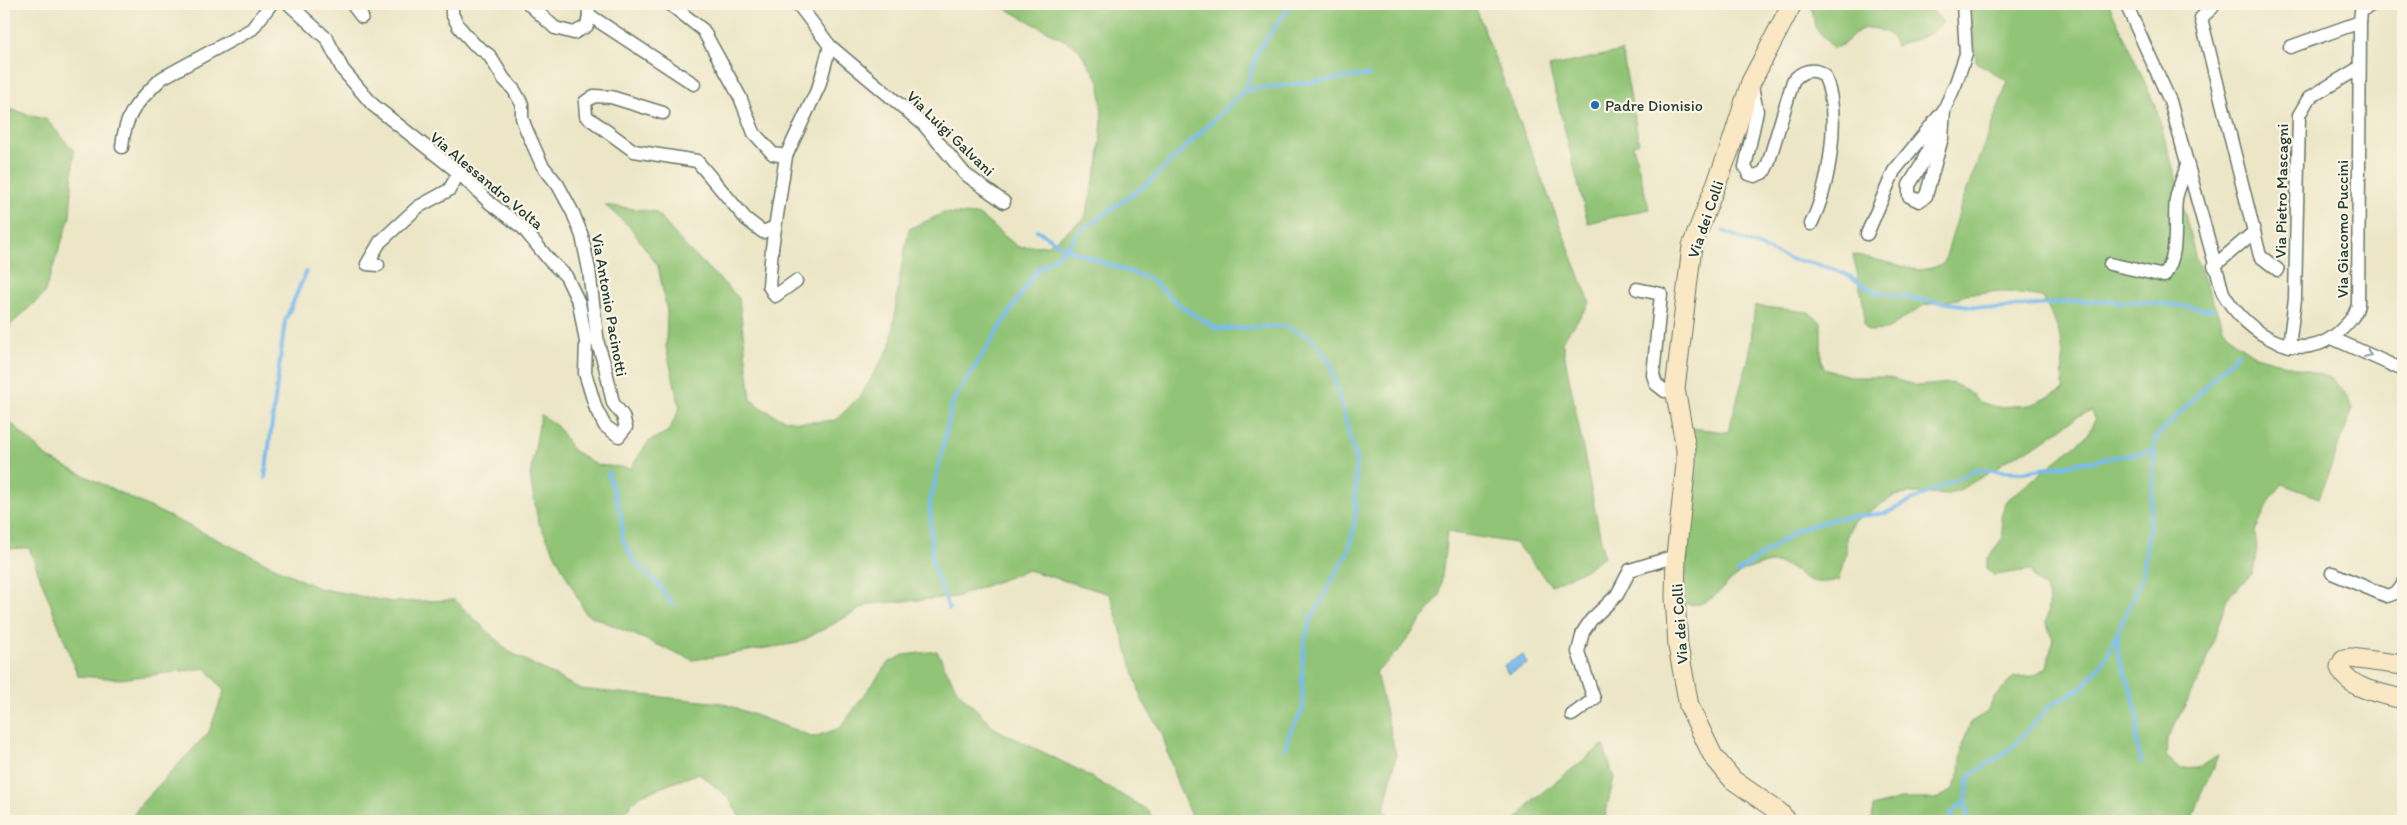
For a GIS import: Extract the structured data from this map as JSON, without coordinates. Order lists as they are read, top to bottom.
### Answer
{
  "streets": {
    "street": [
      "Via Luigi Galvani",
      "Via Alessandro Volta",
      "Via Pietro Mascagni",
      "Via dei Colli",
      "Via Giacomo Puccini",
      "Via Antonio Pacinotti"
    ]
  },
  "crossings": [
    ["Via Alessandro Volta", "Via Antonio Pacinotti"],
    ["Via Pietro Mascagni", "Via Giacomo Puccini"]
  ],
  "places": ["Padre Dionisio"]
}
